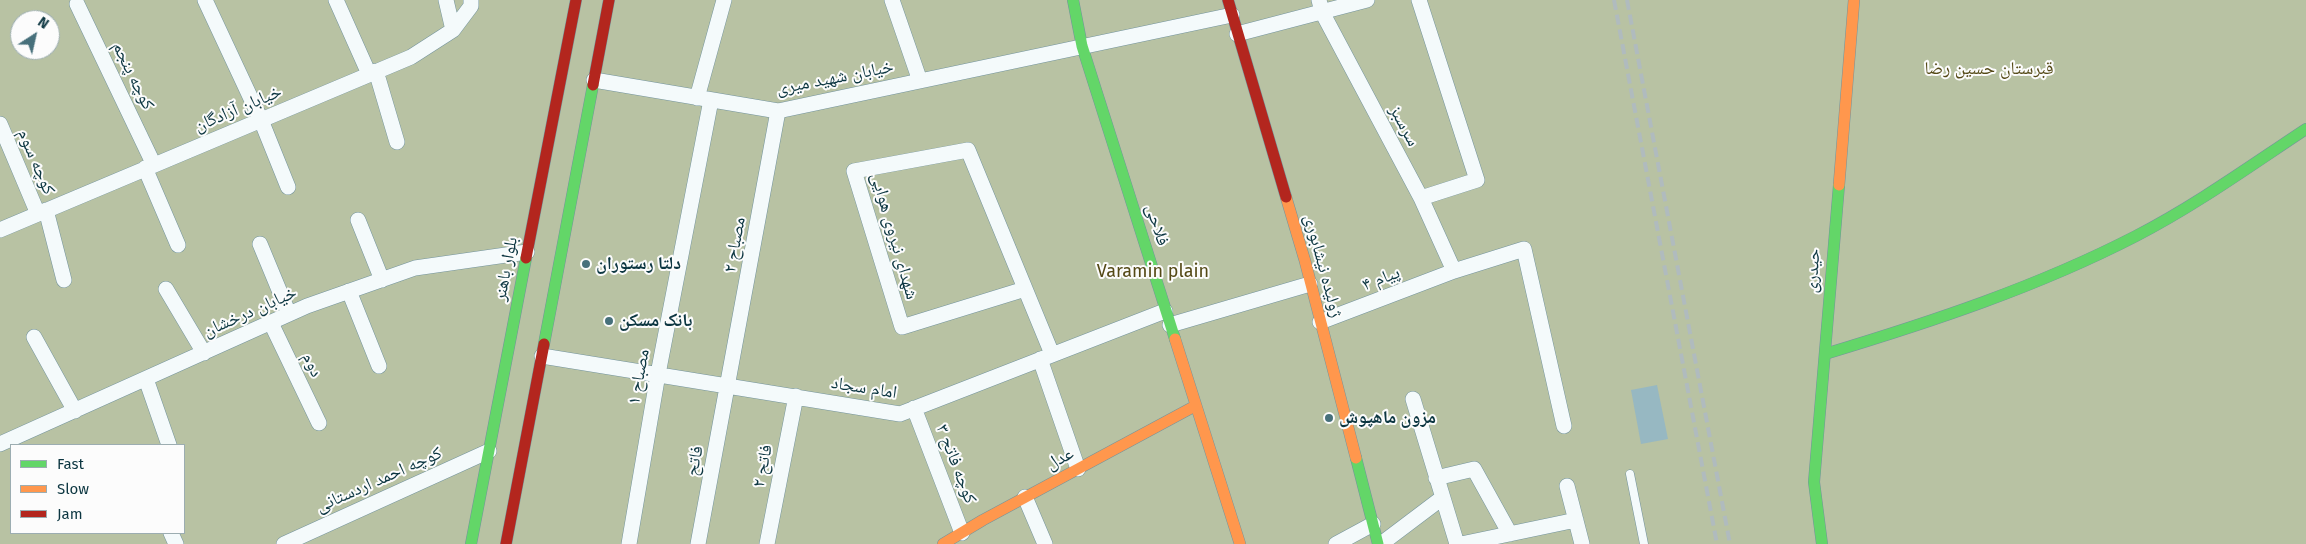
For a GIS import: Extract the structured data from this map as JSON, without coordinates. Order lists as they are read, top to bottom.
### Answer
{
  "streets": {
    "main road": [
      "فلاحی",
      "ژولیده نیشابوری",
      "بلوار باهنر",
      "حیدری",
      "عدل"
    ],
    "street": [
      "کوچه پنجم",
      "خیابان شهید میری",
      "خیابان آزادگان",
      "سرسبز",
      "کوچه سوم",
      "شهدای نیروی هوایی",
      "مصباح ۲",
      "پیام ۴",
      "خیابان درخشان",
      "دوم",
      "مصباح ۱",
      "امام سجاد",
      "فاتح",
      "کوچه فاتح ۳",
      "فاتح ۲",
      "کوچه احمد اردستانی"
    ]
  },
  "crossings": [
    ["کوچه پنجم", "خیابان آزادگان"],
    ["خیابان شهید میری", "فلاحی"],
    ["خیابان شهید میری", "مصباح ۲"],
    ["خیابان شهید میری", "ژولیده نیشابوری"],
    ["خیابان شهید میری", "مصباح ۱"],
    ["خیابان آزادگان", "کوچه سوم"],
    ["سرسبز", "پیام ۴"],
    ["فلاحی", "امام سجاد"],
    ["فلاحی", "عدل"],
    ["شهدای نیروی هوایی", "امام سجاد"],
    ["شهدای نیروی هوایی", "عدل"],
    ["مصباح ۲", "امام سجاد"],
    ["مصباح ۲", "فاتح"],
    ["ژولیده نیشابوری", "پیام ۴"],
    ["ژولیده نیشابوری", "امام سجاد"],
    ["بلوار باهنر", "خیابان درخشان"],
    ["بلوار باهنر", "کوچه احمد اردستانی"],
    ["خیابان درخشان", "دوم"],
    ["مصباح ۱", "امام سجاد"],
    ["امام سجاد", "فاتح"],
    ["امام سجاد", "کوچه فاتح ۳"],
    ["امام سجاد", "فاتح ۲"],
    ["عدل", "کوچه فاتح ۳"]
  ],
  "parks": ["قبرستان حسین رضا", "Varamin plain"],
  "places": ["دلتا رستوران", "بانک مسکن", "مزون ماهپوش"],
  "legend": ["Fast", "Slow", "Jam"],
  "north": "top right"
}
